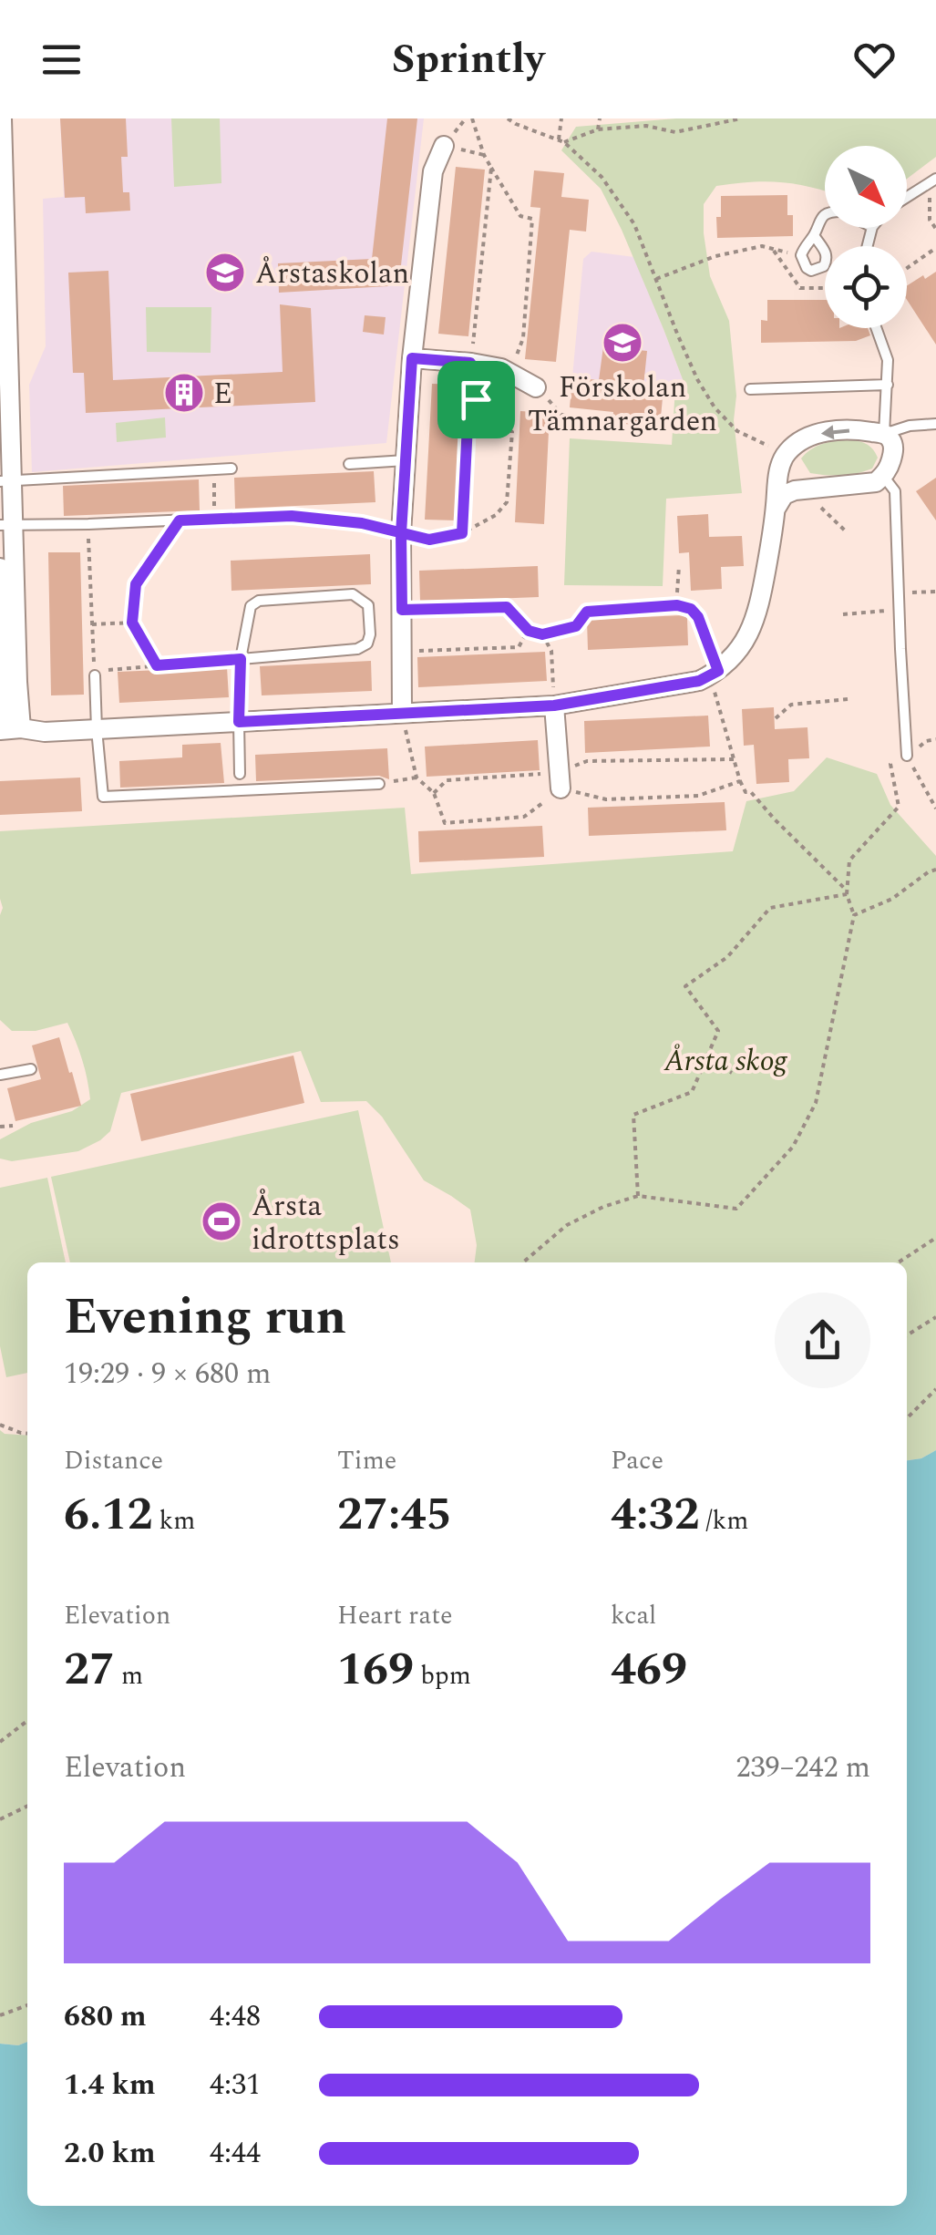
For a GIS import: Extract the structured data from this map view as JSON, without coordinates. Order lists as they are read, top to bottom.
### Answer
{
  "parks": ["Årsta skog"],
  "places": {
    "school or university": ["Årstaskolan", "Förskolan Tämnargården"],
    "building": ["E"],
    "sports": ["Årsta idrottsplats"]
  },
  "north": "bottom right",
  "page": {
    "header": "Sprintly",
    "heading": ["Evening run", "19:29 · 9 × 680 m"],
    "stats": [
      ["Distance", "6.12 km"],
      ["Time", "27:45"],
      ["Pace", "4:32 /km"],
      ["Elevation", "27 m"],
      ["Heart rate", "169 bpm"],
      ["kcal", "469"]
    ],
    "chart": ["Elevation", "239–242 m"],
    "list": [
      {
        "name": "680 m",
        "note": "4:48"
      },
      {
        "name": "1.4 km",
        "note": "4:31"
      },
      {
        "name": "2.0 km",
        "note": "4:44"
      }
    ]
  }
}
